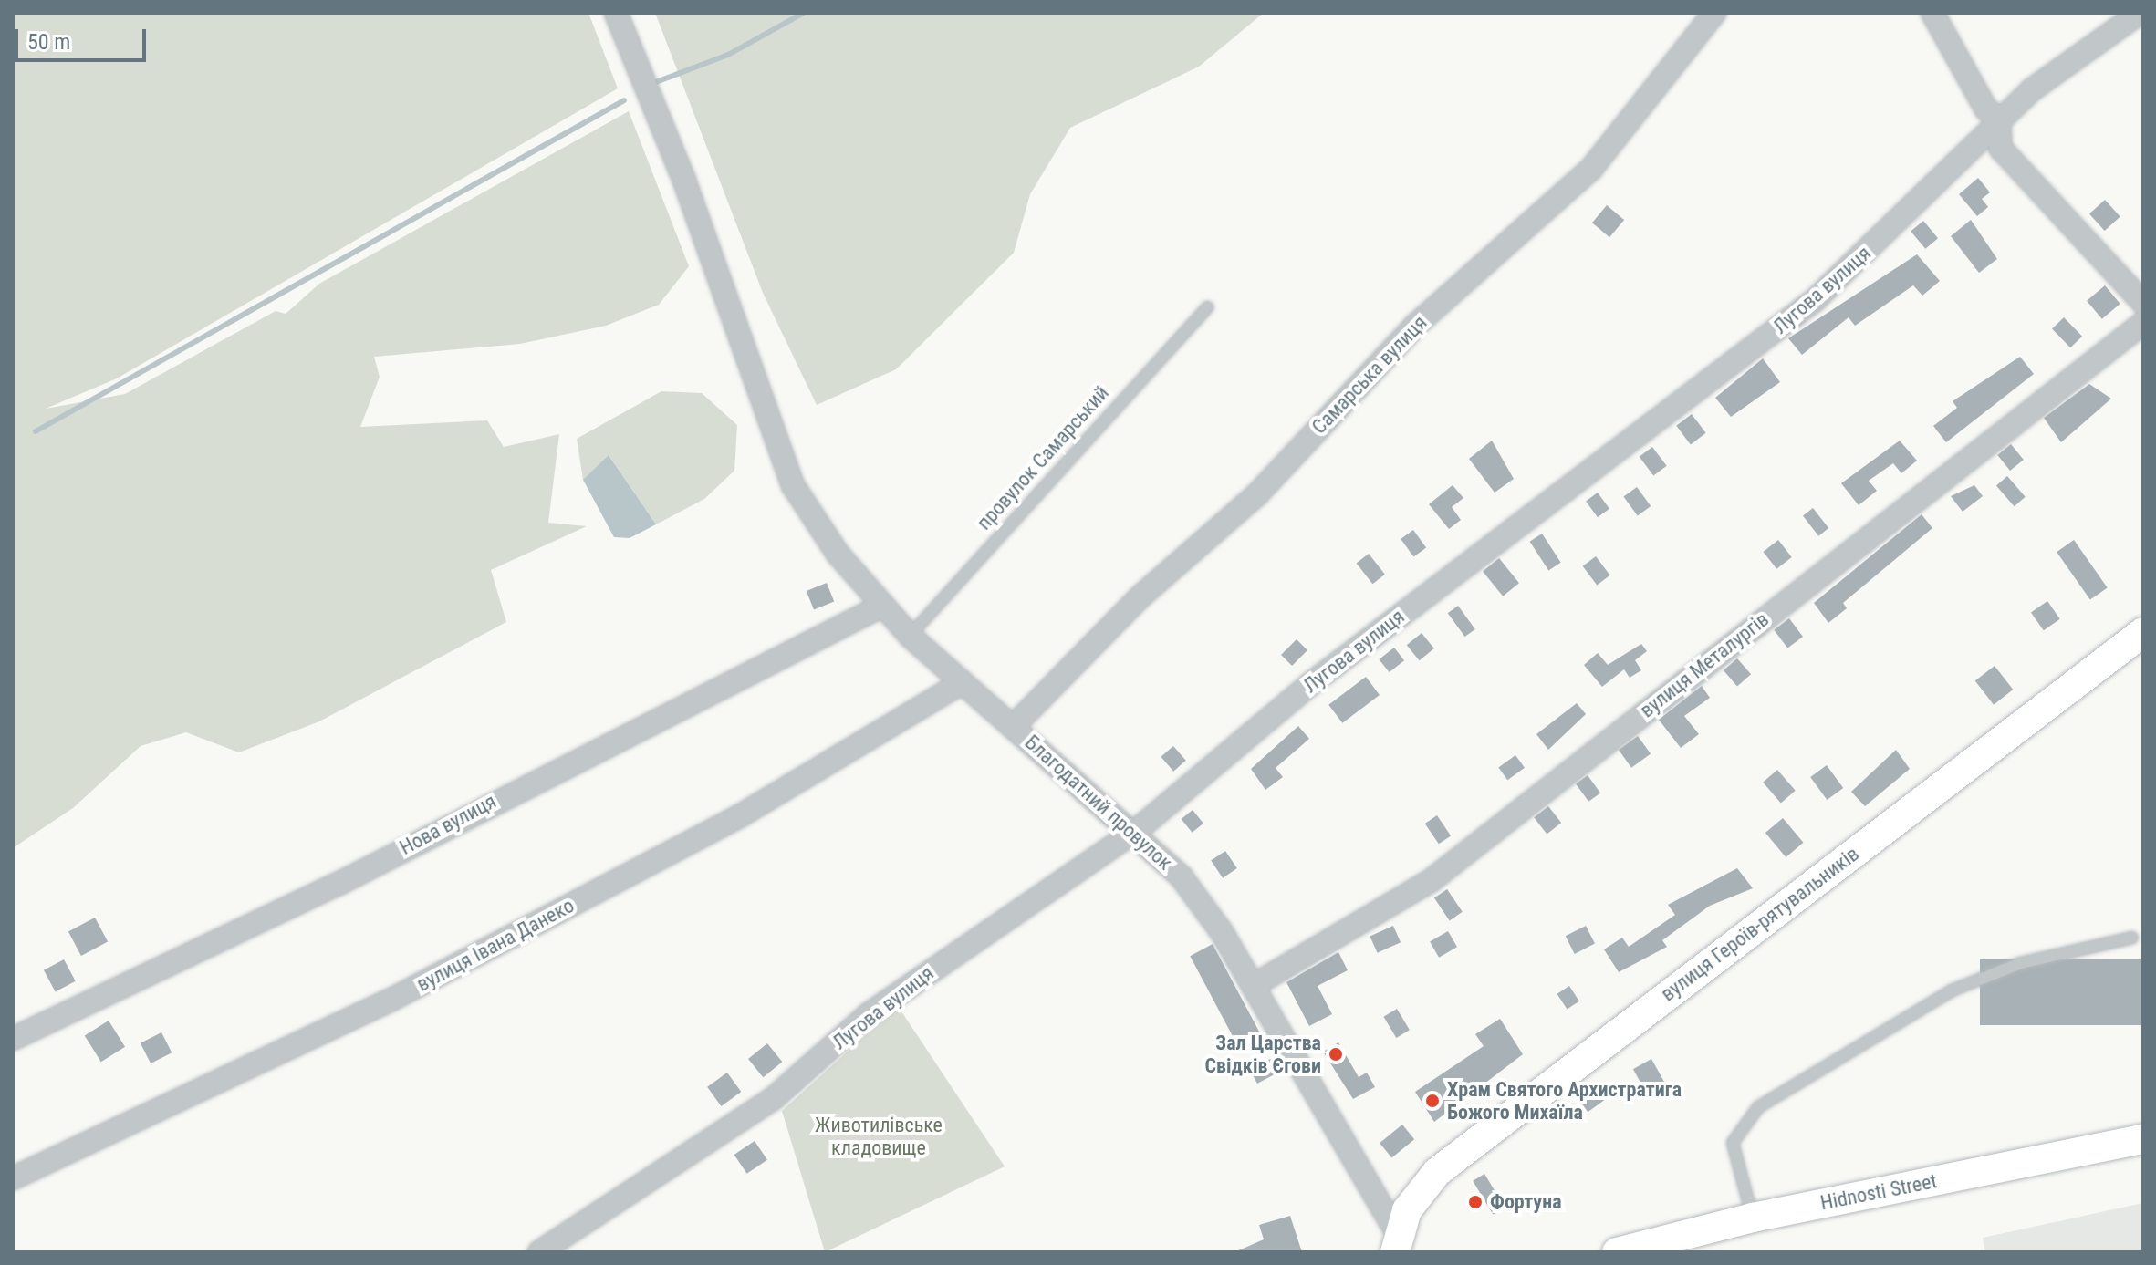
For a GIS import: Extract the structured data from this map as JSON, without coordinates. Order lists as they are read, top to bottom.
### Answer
{
  "streets": {
    "street": [
      "Лугова вулиця",
      "Самарська вулиця",
      "вулиця Металургів",
      "Благодатний провулок",
      "Нова вулиця",
      "вулиця Героїв-рятувальників",
      "вулиця Івана Данеко",
      "Hidnosti Street"
    ],
    "lane": ["провулок Самарський"]
  },
  "crossings": [
    ["Лугова вулиця", "Благодатний провулок"],
    ["Самарська вулиця", "Благодатний провулок"],
    ["провулок Самарський", "Благодатний провулок"],
    ["вулиця Металургів", "Благодатний провулок"],
    ["Благодатний провулок", "Нова вулиця"],
    ["Благодатний провулок", "вулиця Героїв-рятувальників"],
    ["Благодатний провулок", "вулиця Івана Данеко"]
  ],
  "parks": ["Животилівське кладовище"],
  "places": ["Зал Царства Свідків Єгови", "Храм Святого Архистратига Божого Михаїла", "Фортуна"],
  "scale_bar": "50 m"
}
